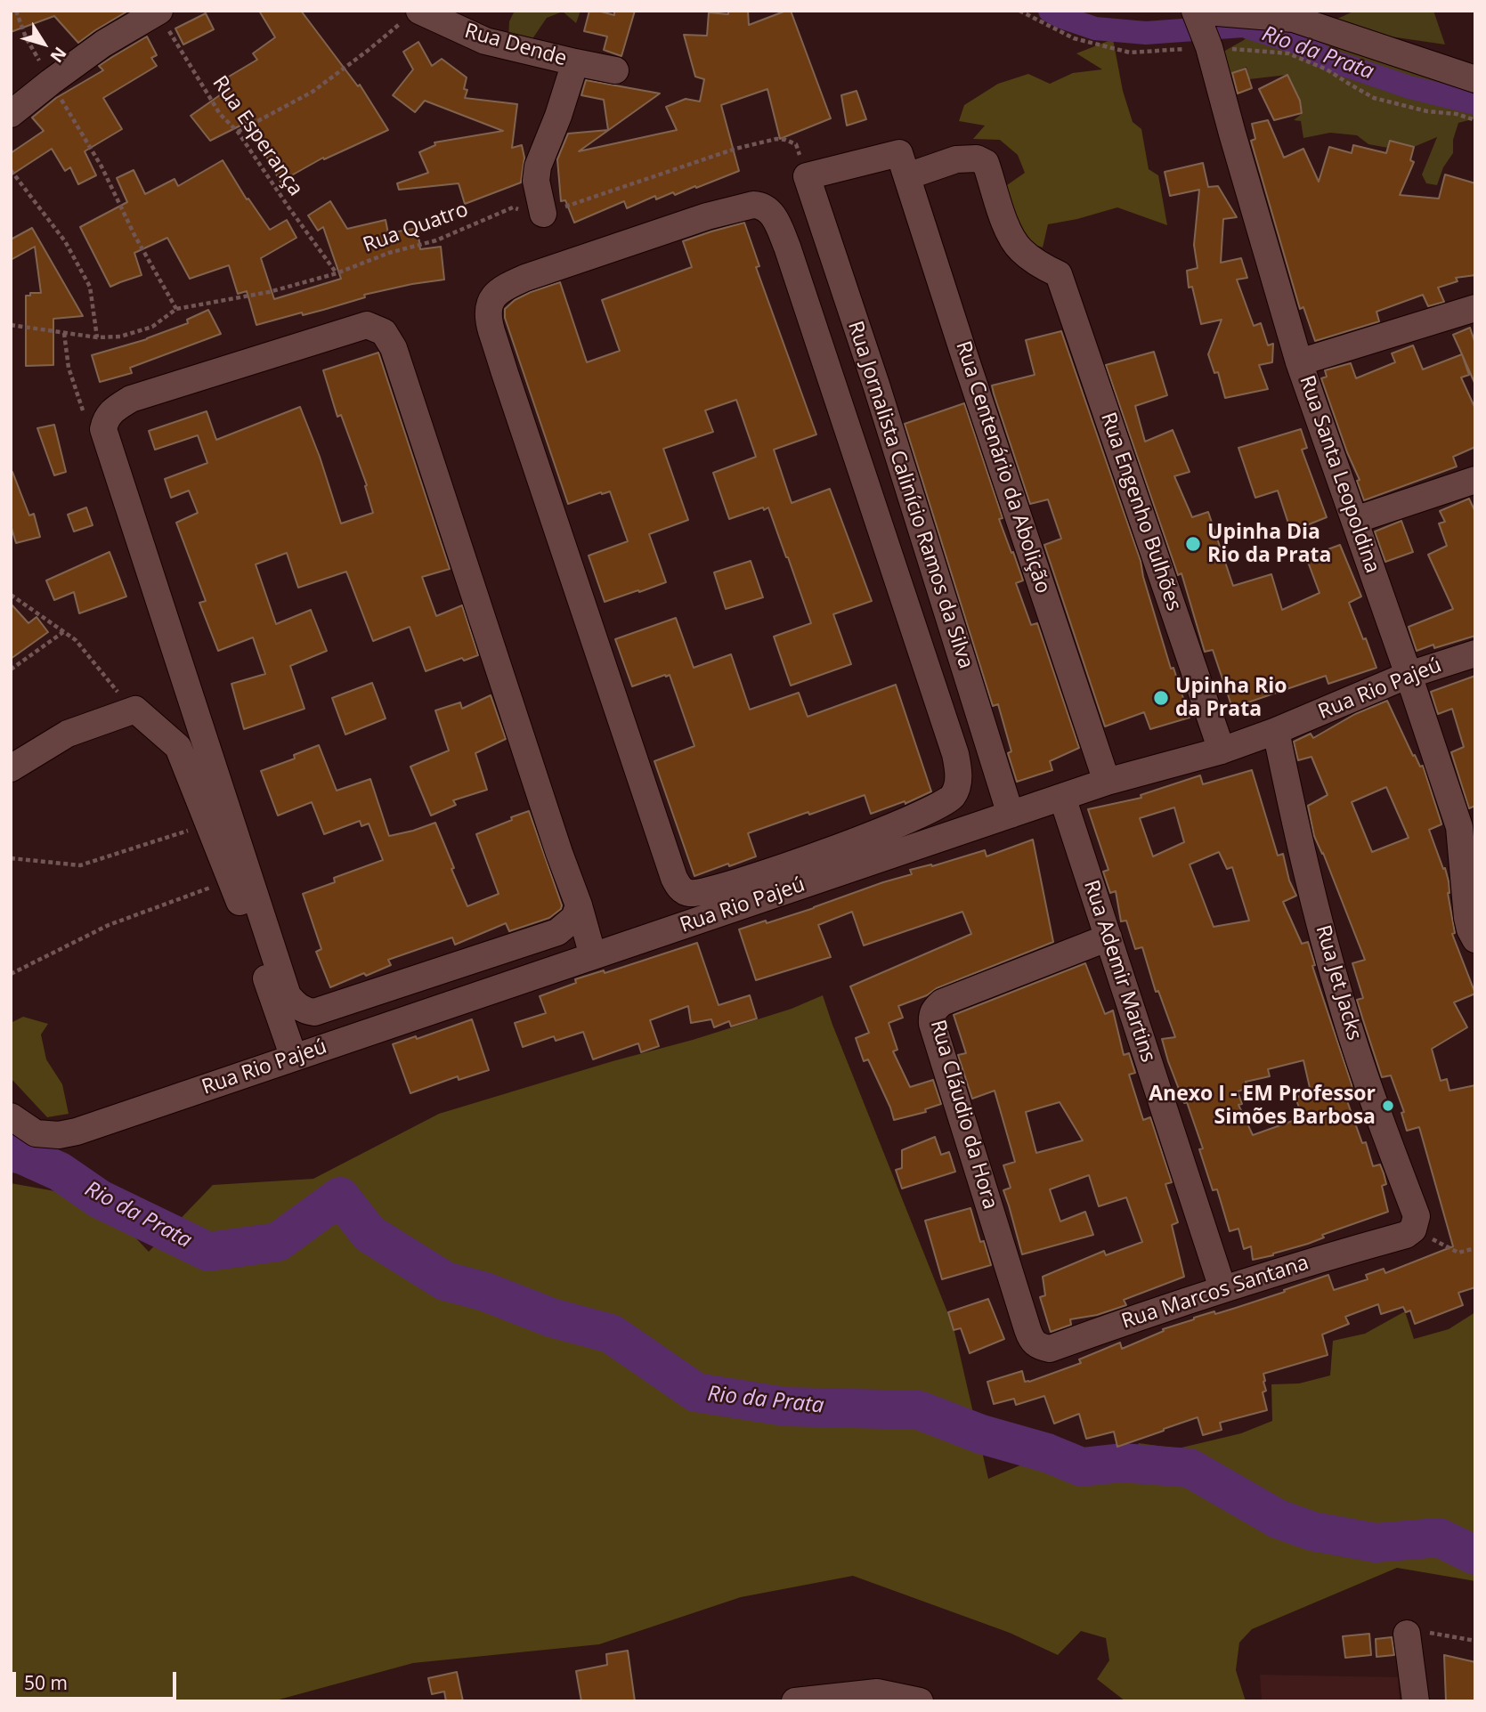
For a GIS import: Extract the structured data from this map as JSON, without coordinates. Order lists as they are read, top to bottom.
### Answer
{
  "streets": {
    "street": [
      "Rua Dende",
      "Rua Centenário da Abolição",
      "Rua Santa Leopoldina",
      "Rua Jornalista Calinício Ramos da Silva",
      "Rua Engenho Bulhões",
      "Rua Rio Pajeú",
      "Rua Ademir Martins",
      "Rua Jet Jacks",
      "Rua Cláudio da Hora",
      "Rua Marcos Santana"
    ],
    "path": ["Rua Esperança", "Rua Quatro"]
  },
  "crossings": [
    ["Rua Esperança", "Rua Quatro"],
    ["Rua Centenário da Abolição", "Rua Engenho Bulhões"],
    ["Rua Centenário da Abolição", "Rua Rio Pajeú"],
    ["Rua Santa Leopoldina", "Rua Rio Pajeú"],
    ["Rua Jornalista Calinício Ramos da Silva", "Rua Rio Pajeú"],
    ["Rua Engenho Bulhões", "Rua Rio Pajeú"],
    ["Rua Rio Pajeú", "Rua Ademir Martins"],
    ["Rua Rio Pajeú", "Rua Jet Jacks"],
    ["Rua Ademir Martins", "Rua Cláudio da Hora"],
    ["Rua Ademir Martins", "Rua Marcos Santana"],
    ["Rua Jet Jacks", "Rua Marcos Santana"],
    ["Rua Cláudio da Hora", "Rua Marcos Santana"]
  ],
  "water": ["Rio da Prata"],
  "places": ["Upinha Dia Rio da Prata", "Upinha Rio da Prata", "Anexo I - EM Professor Simões Barbosa"],
  "scale_bar": "50 m",
  "north": "bottom right"
}
